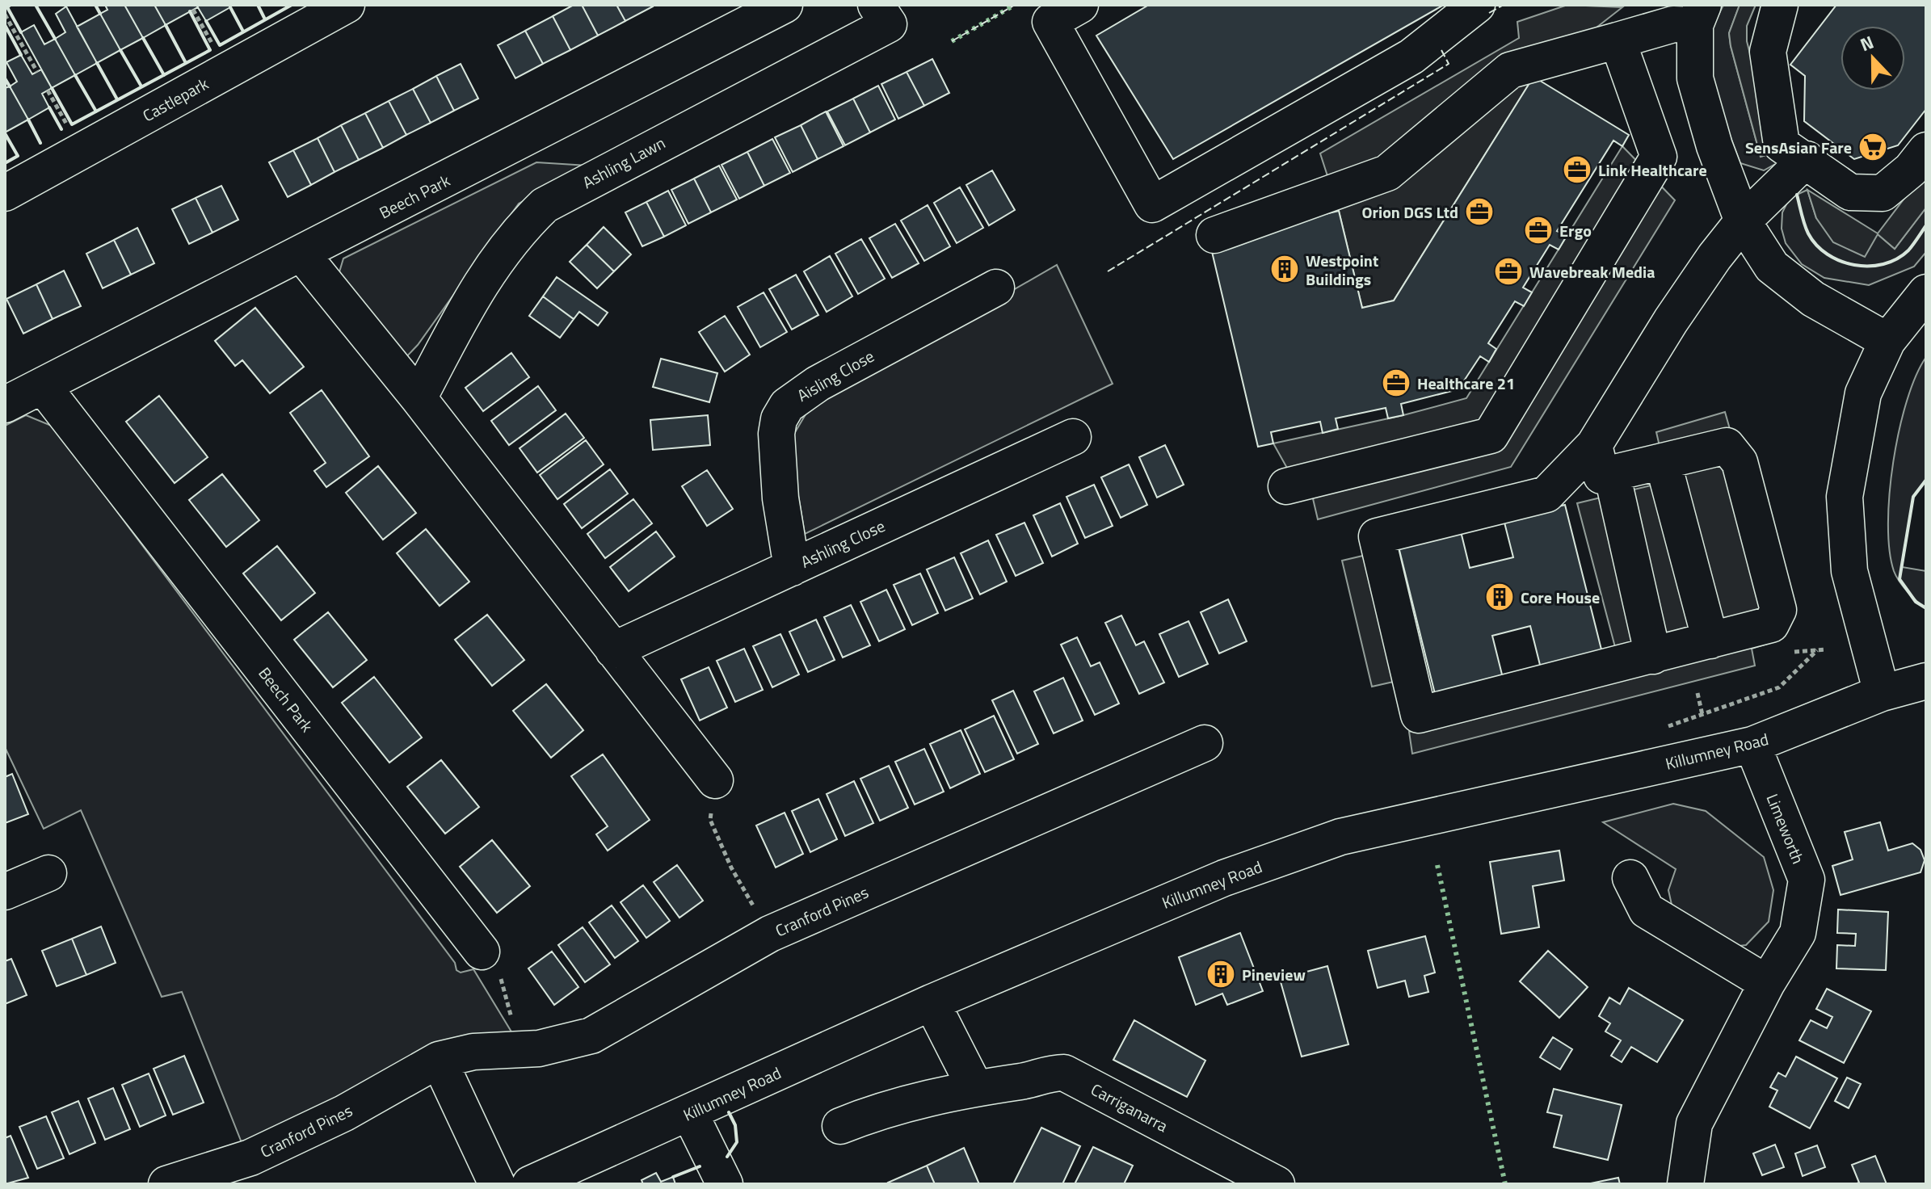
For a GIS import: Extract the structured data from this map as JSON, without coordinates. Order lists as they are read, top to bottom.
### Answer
{
  "streets": {
    "street": [
      "Castlepark",
      "Ashling Lawn",
      "Beech Park",
      "Aisling Close",
      "Ashling Close",
      "Killumney Road",
      "Limeworth",
      "Cranford Pines",
      "Carriganarra"
    ]
  },
  "crossings": [
    ["Aisling Close", "Ashling Close"],
    ["Killumney Road", "Limeworth"]
  ],
  "places": {
    "supermarket": ["SensAsian Fare"],
    "office": [
      "Link Healthcare",
      "Orion DGS Ltd",
      "Ergo",
      "Wavebreak Media",
      "Healthcare 21"
    ],
    "building": ["Westpoint Buildings", "Core House", "Pineview"]
  },
  "north": "top"
}
